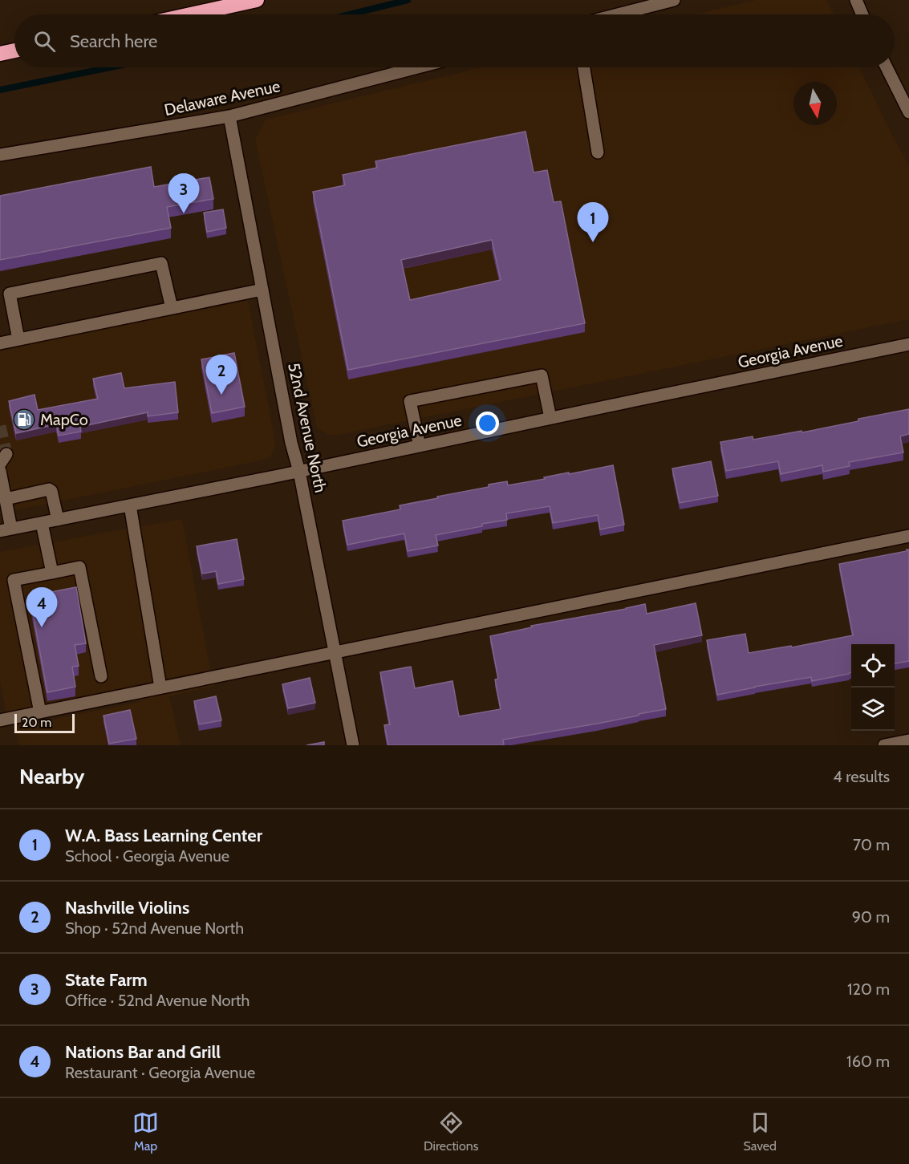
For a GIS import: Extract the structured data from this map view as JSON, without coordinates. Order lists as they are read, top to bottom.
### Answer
{
  "streets": {
    "street": ["Delaware Avenue", "Georgia Avenue", "52nd Avenue North"]
  },
  "crossings": [
    ["Delaware Avenue", "52nd Avenue North"],
    ["Georgia Avenue", "52nd Avenue North"]
  ],
  "places": {
    "fuel station": ["MapCo"]
  },
  "scale_bar": "20 m",
  "north": "bottom",
  "page": {
    "search": "Search here",
    "pins": [
      "3",
      "1",
      "2",
      "4"
    ],
    "scale": "20 m",
    "heading": ["Nearby", "4 results"],
    "list": [
      {
        "mark": "1",
        "name": "W.A. Bass Learning Center",
        "note": "School · Georgia Avenue",
        "value": "70 m"
      },
      {
        "mark": "2",
        "name": "Nashville Violins",
        "note": "Shop · 52nd Avenue North",
        "value": "90 m"
      },
      {
        "mark": "3",
        "name": "State Farm",
        "note": "Office · 52nd Avenue North",
        "value": "120 m"
      },
      {
        "mark": "4",
        "name": "Nations Bar and Grill",
        "note": "Restaurant · Georgia Avenue",
        "value": "160 m"
      }
    ],
    "nav": ["Map", "Directions", "Saved"]
  }
}
